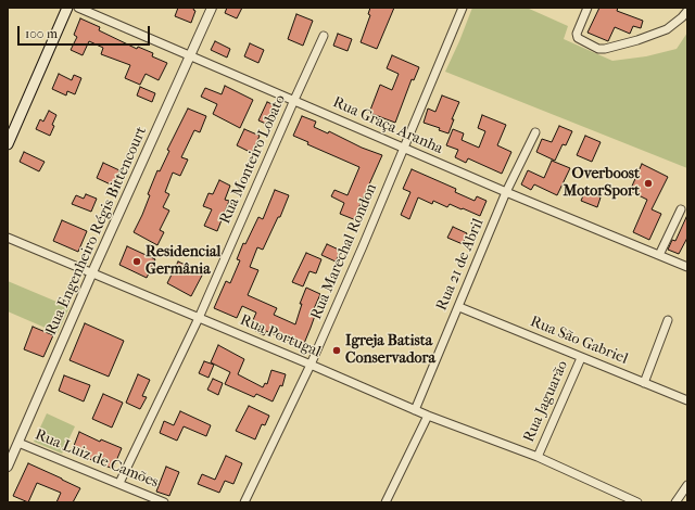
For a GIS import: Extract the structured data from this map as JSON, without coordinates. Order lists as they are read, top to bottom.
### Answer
{
  "streets": {
    "street": [
      "Rua Graça Aranha",
      "Rua Monteiro Lobato",
      "Rua Engenheiro Régis Bittencourt",
      "Rua Marechal Rondon",
      "Rua 21 de Abril",
      "Rua Portugal",
      "Rua São Gabriel",
      "Rua Jaguarão",
      "Rua Luiz de Camões"
    ]
  },
  "crossings": [
    ["Rua Graça Aranha", "Rua Monteiro Lobato"],
    ["Rua Graça Aranha", "Rua Engenheiro Régis Bittencourt"],
    ["Rua Graça Aranha", "Rua Marechal Rondon"],
    ["Rua Graça Aranha", "Rua 21 de Abril"],
    ["Rua Monteiro Lobato", "Rua Portugal"],
    ["Rua Monteiro Lobato", "Rua Luiz de Camões"],
    ["Rua Engenheiro Régis Bittencourt", "Rua Portugal"],
    ["Rua Engenheiro Régis Bittencourt", "Rua Luiz de Camões"],
    ["Rua Marechal Rondon", "Rua Portugal"],
    ["Rua 21 de Abril", "Rua Portugal"],
    ["Rua 21 de Abril", "Rua São Gabriel"],
    ["Rua Portugal", "Rua Jaguarão"],
    ["Rua São Gabriel", "Rua Jaguarão"]
  ],
  "places": ["Overboost MotorSport", "Residencial Germânia", "Igreja Batista Conservadora"],
  "scale_bar": "100 m"
}
